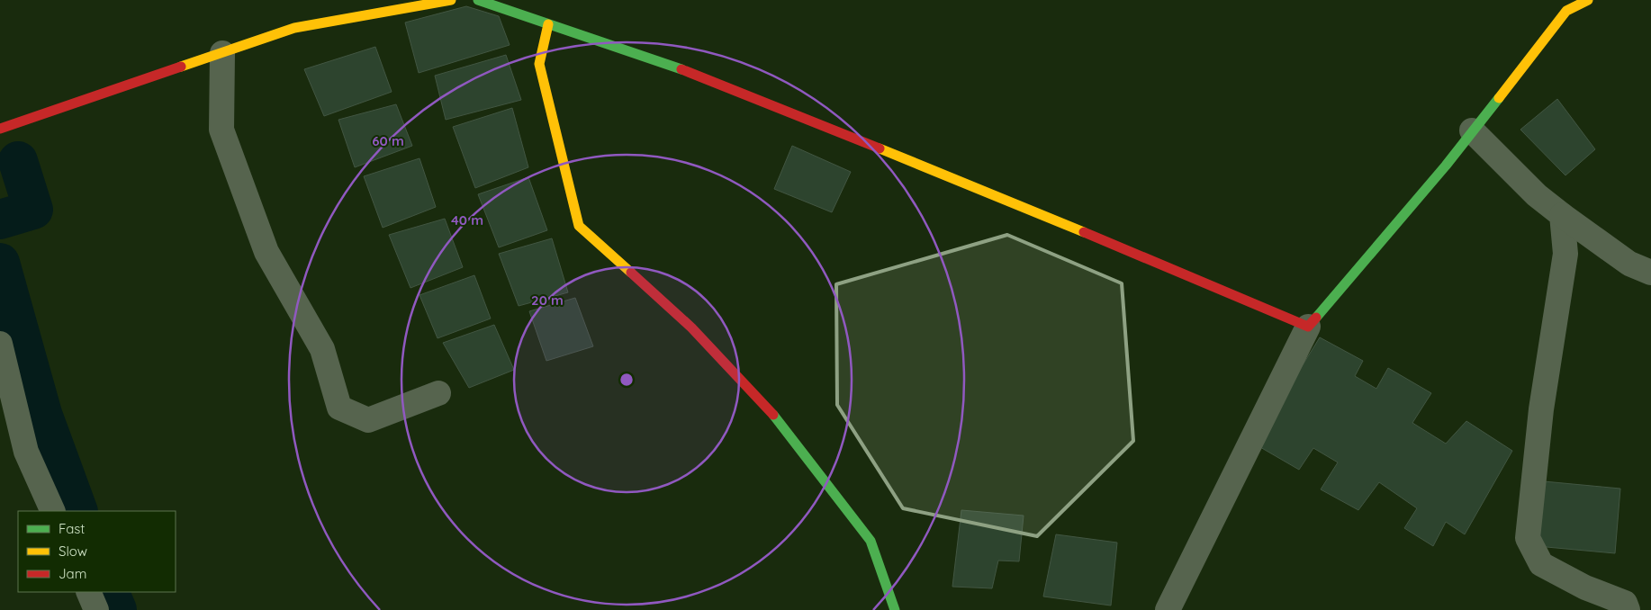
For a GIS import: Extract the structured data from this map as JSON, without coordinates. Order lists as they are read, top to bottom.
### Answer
{
  "legend": ["Fast", "Slow", "Jam"],
  "rings": ["60 m", "40 m", "20 m"]
}
